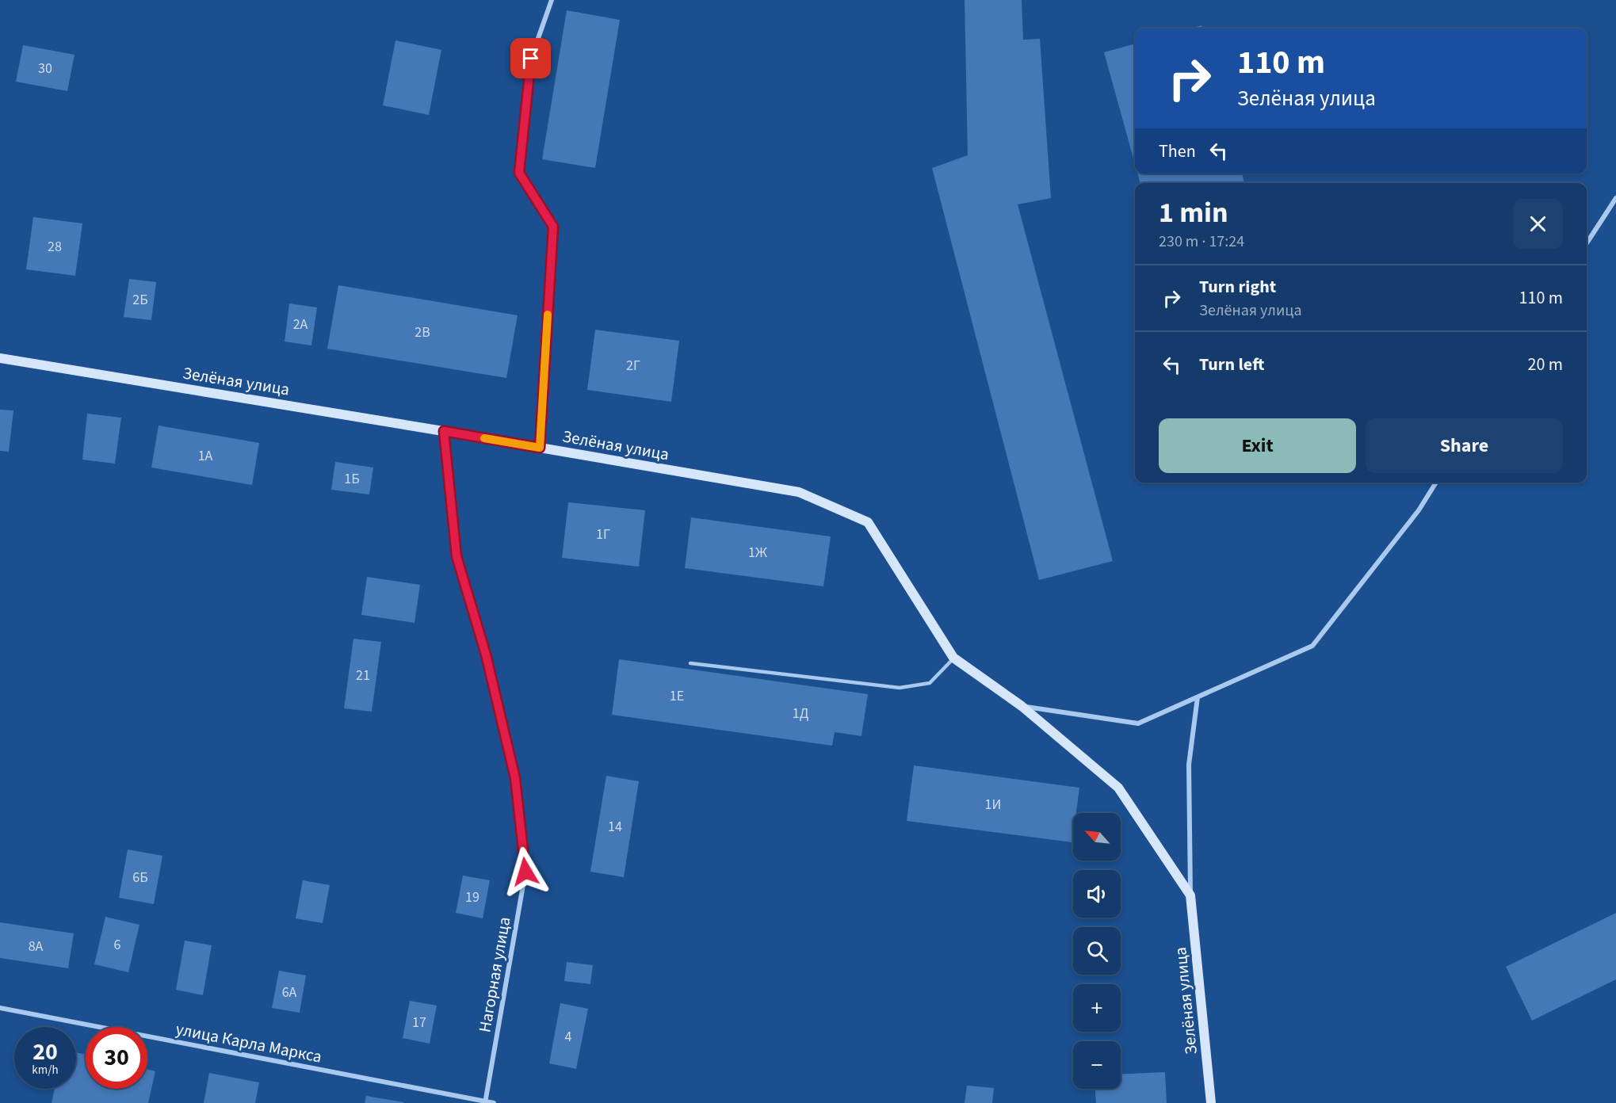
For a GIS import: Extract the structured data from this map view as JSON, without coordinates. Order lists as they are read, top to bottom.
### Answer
{
  "streets": {
    "street": ["Зелёная улица", "Нагорная улица", "улица Карла Маркса"]
  },
  "crossings": [
    ["Зелёная улица", "Нагорная улица"],
    ["Нагорная улица", "улица Карла Маркса"]
  ],
  "house_numbers": [
    "30",
    "28",
    "2Б",
    "2А",
    "2В",
    "2Г",
    "1А",
    "1Б",
    "1Г",
    "1Ж",
    "21",
    "1Е",
    "1Д",
    "1И",
    "14",
    "6Б",
    "19",
    "6",
    "8А",
    "6А",
    "17",
    "4"
  ],
  "north": "top left",
  "page": {
    "turn": ["110 m", "Зелёная улица"],
    "then": "Then",
    "heading": ["1 min", "230 m · 17:24"],
    "list": [
      {
        "name": "Turn right",
        "note": "Зелёная улица",
        "value": "110 m"
      },
      {
        "name": "Turn left",
        "value": "20 m"
      }
    ],
    "buttons": ["Exit", "Share"],
    "map_buttons": ["+", "−"],
    "speed": "20 km/h",
    "limit": "30"
  }
}
